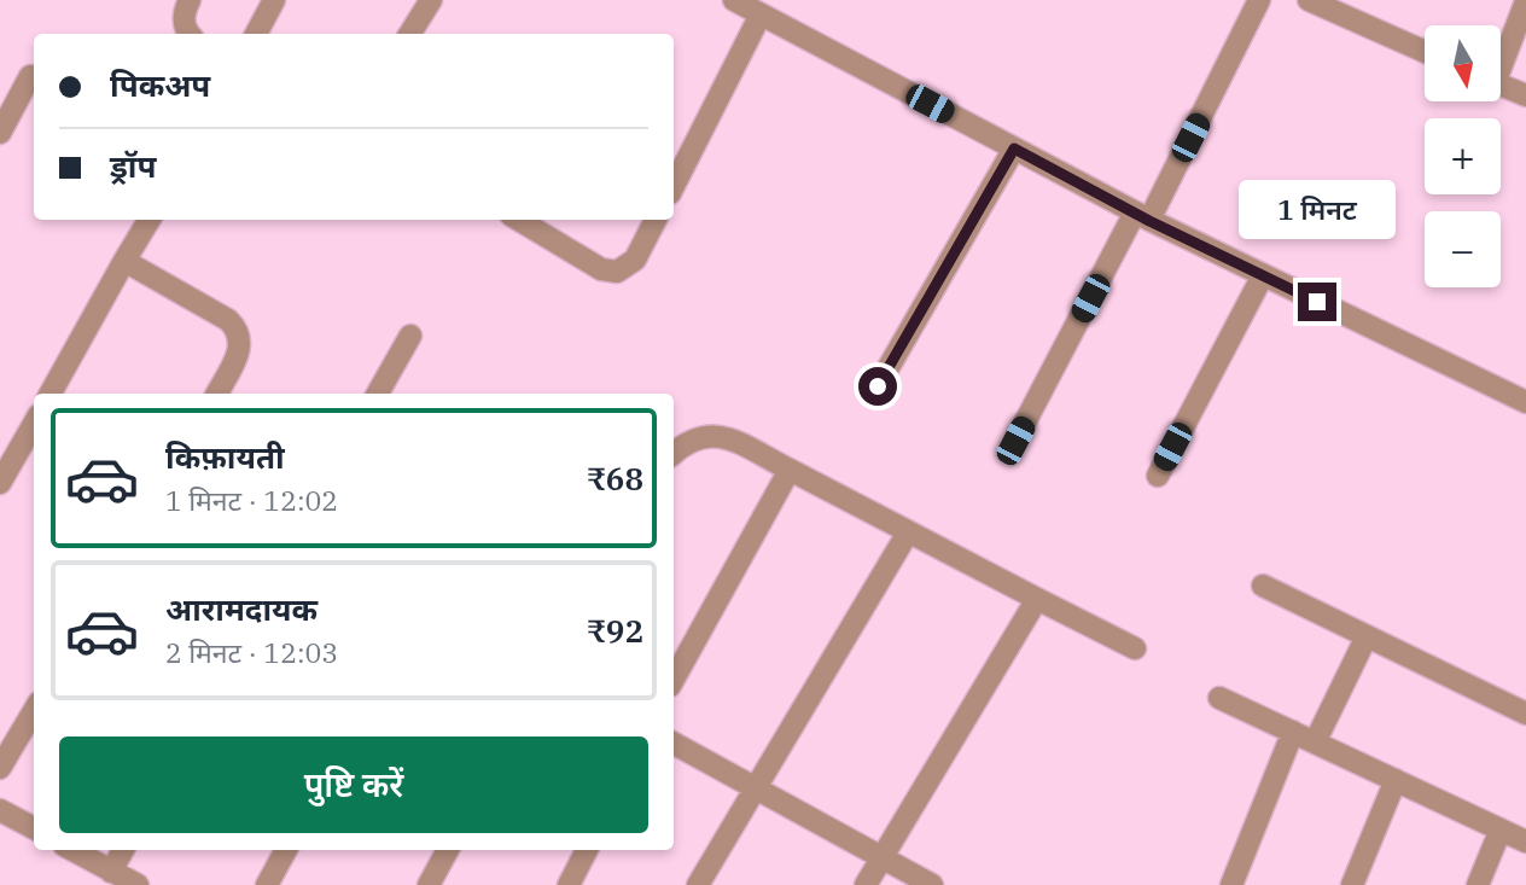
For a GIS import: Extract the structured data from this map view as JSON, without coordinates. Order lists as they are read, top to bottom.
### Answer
{
  "north": "bottom",
  "page": {
    "map_buttons": ["+", "−"],
    "banner": ["पिकअप", "ड्रॉप"],
    "bubble": "1 मिनट",
    "list": [
      {
        "name": "किफ़ायती",
        "note": "1 मिनट · 12:02",
        "value": "₹68"
      },
      {
        "name": "आरामदायक",
        "note": "2 मिनट · 12:03",
        "value": "₹92"
      }
    ],
    "buttons": "पुष्टि करें"
  }
}
